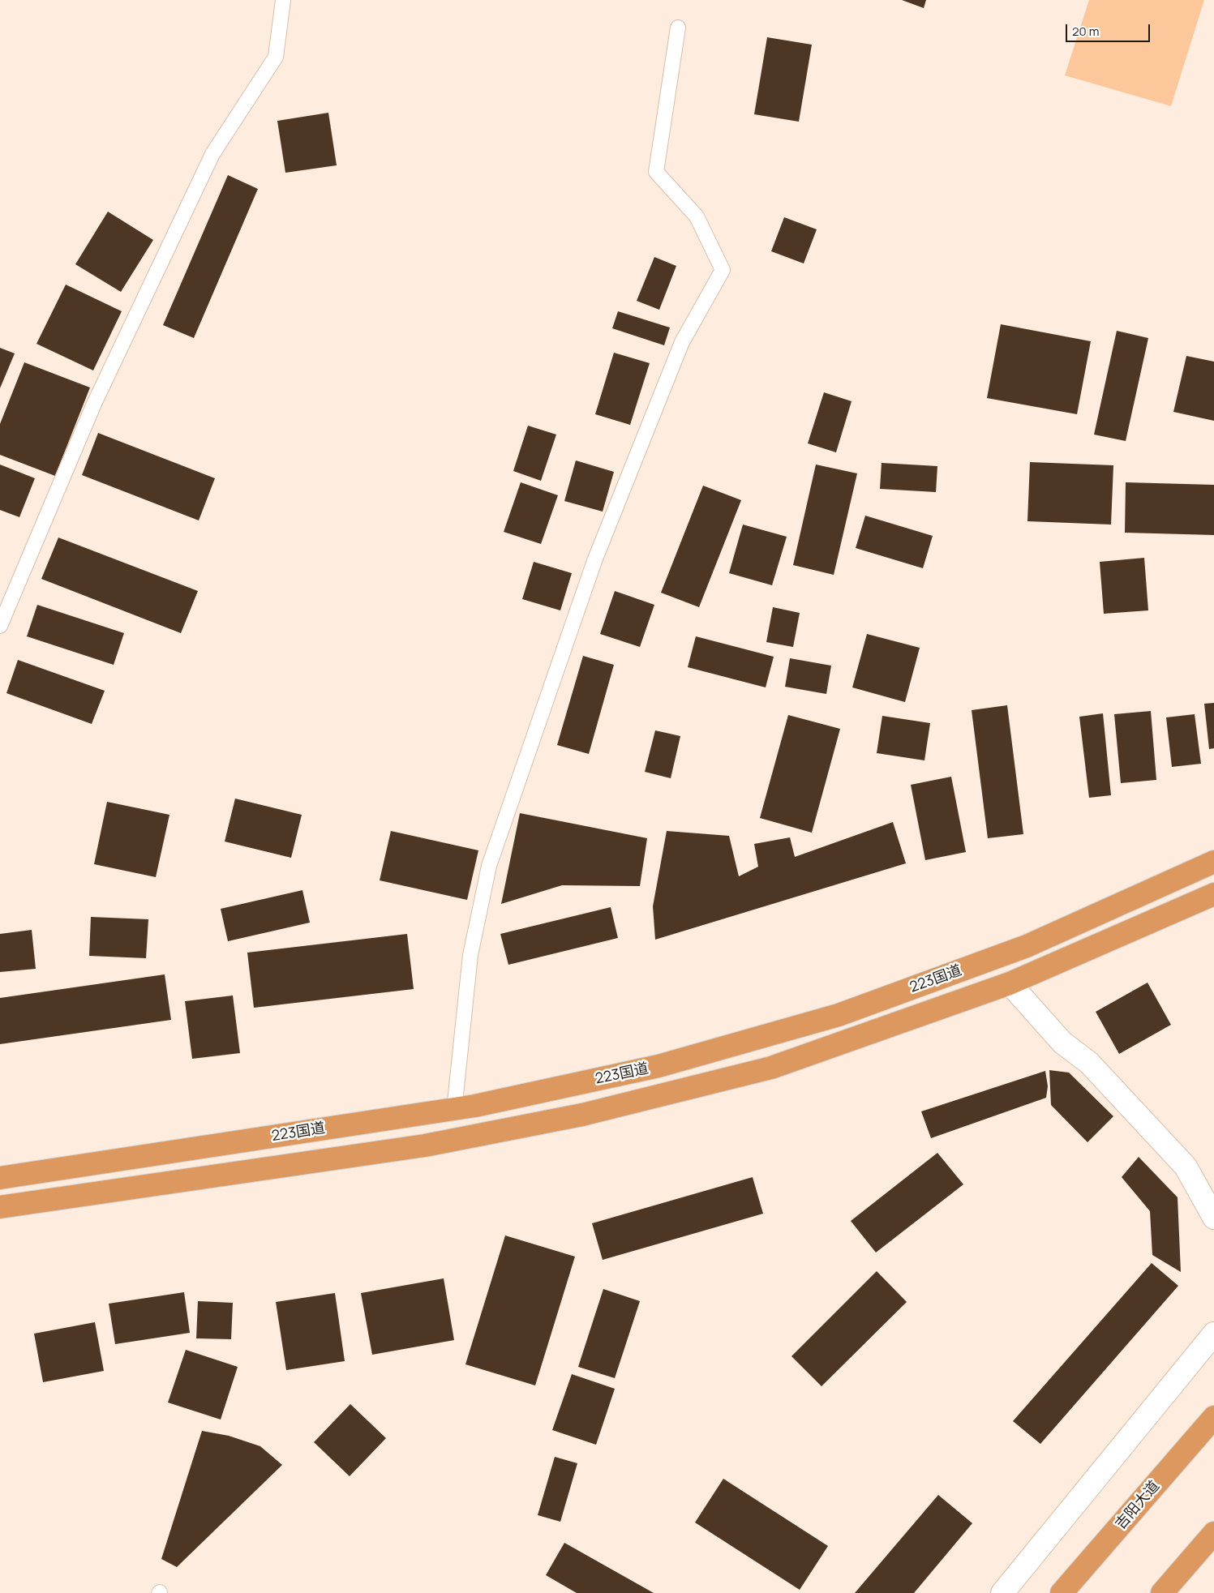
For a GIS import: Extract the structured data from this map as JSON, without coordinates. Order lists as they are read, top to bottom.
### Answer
{
  "streets": {
    "highway": ["223国道", "吉阳大道"]
  },
  "scale_bar": "20 m"
}
